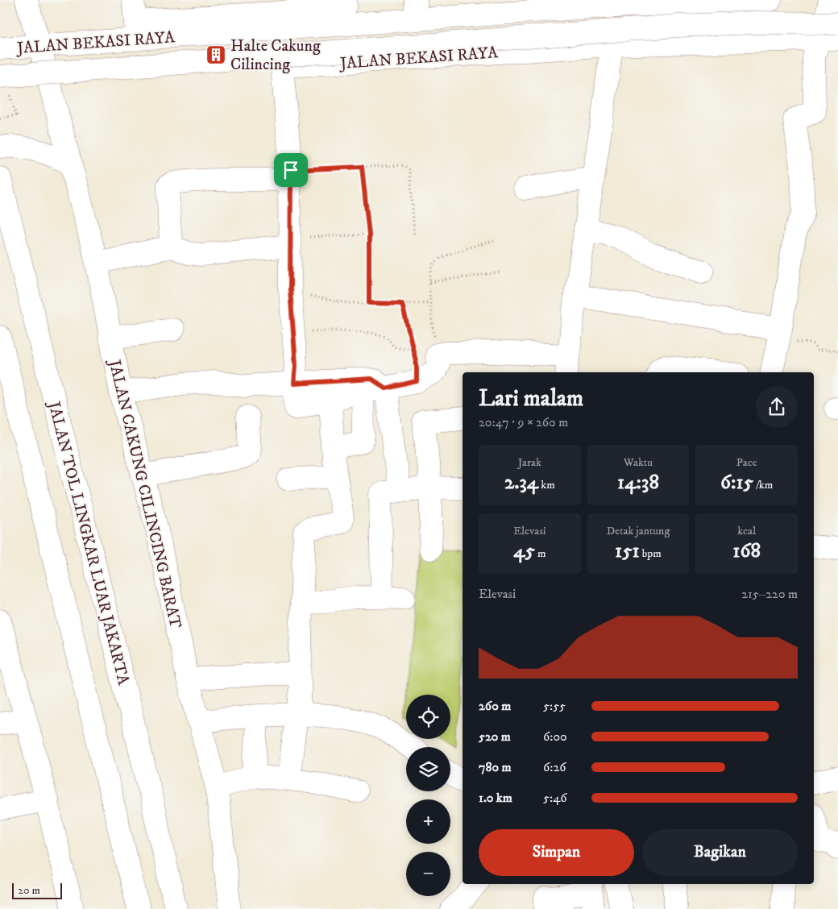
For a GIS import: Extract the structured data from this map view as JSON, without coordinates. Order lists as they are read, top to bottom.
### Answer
{
  "streets": {
    "main road": ["JALAN BEKASI RAYA", "JALAN CAKUNG CILINCING BARAT", "JALAN TOL LINGKAR LUAR JAKARTA"]
  },
  "crossings": [
    ["JALAN BEKASI RAYA", "JALAN CAKUNG CILINCING BARAT"]
  ],
  "places": {
    "building": ["Halte Cakung Cilincing"]
  },
  "scale_bar": "20 m",
  "page": {
    "heading": ["Lari malam", "20:47 · 9 × 260 m"],
    "stats": [
      ["Jarak", "2.34 km"],
      ["Waktu", "14:38"],
      ["Pace", "6:15 /km"],
      ["Elevasi", "45 m"],
      ["Detak jantung", "151 bpm"],
      ["kcal", "168"]
    ],
    "chart": ["Elevasi", "215–220 m"],
    "list": [
      {
        "name": "260 m",
        "note": "5:55"
      },
      {
        "name": "520 m",
        "note": "6:00"
      },
      {
        "name": "780 m",
        "note": "6:26"
      },
      {
        "name": "1.0 km",
        "note": "5:46"
      }
    ],
    "map_buttons": ["+", "−"],
    "buttons": ["Simpan", "Bagikan"],
    "scale": "20 m"
  }
}
